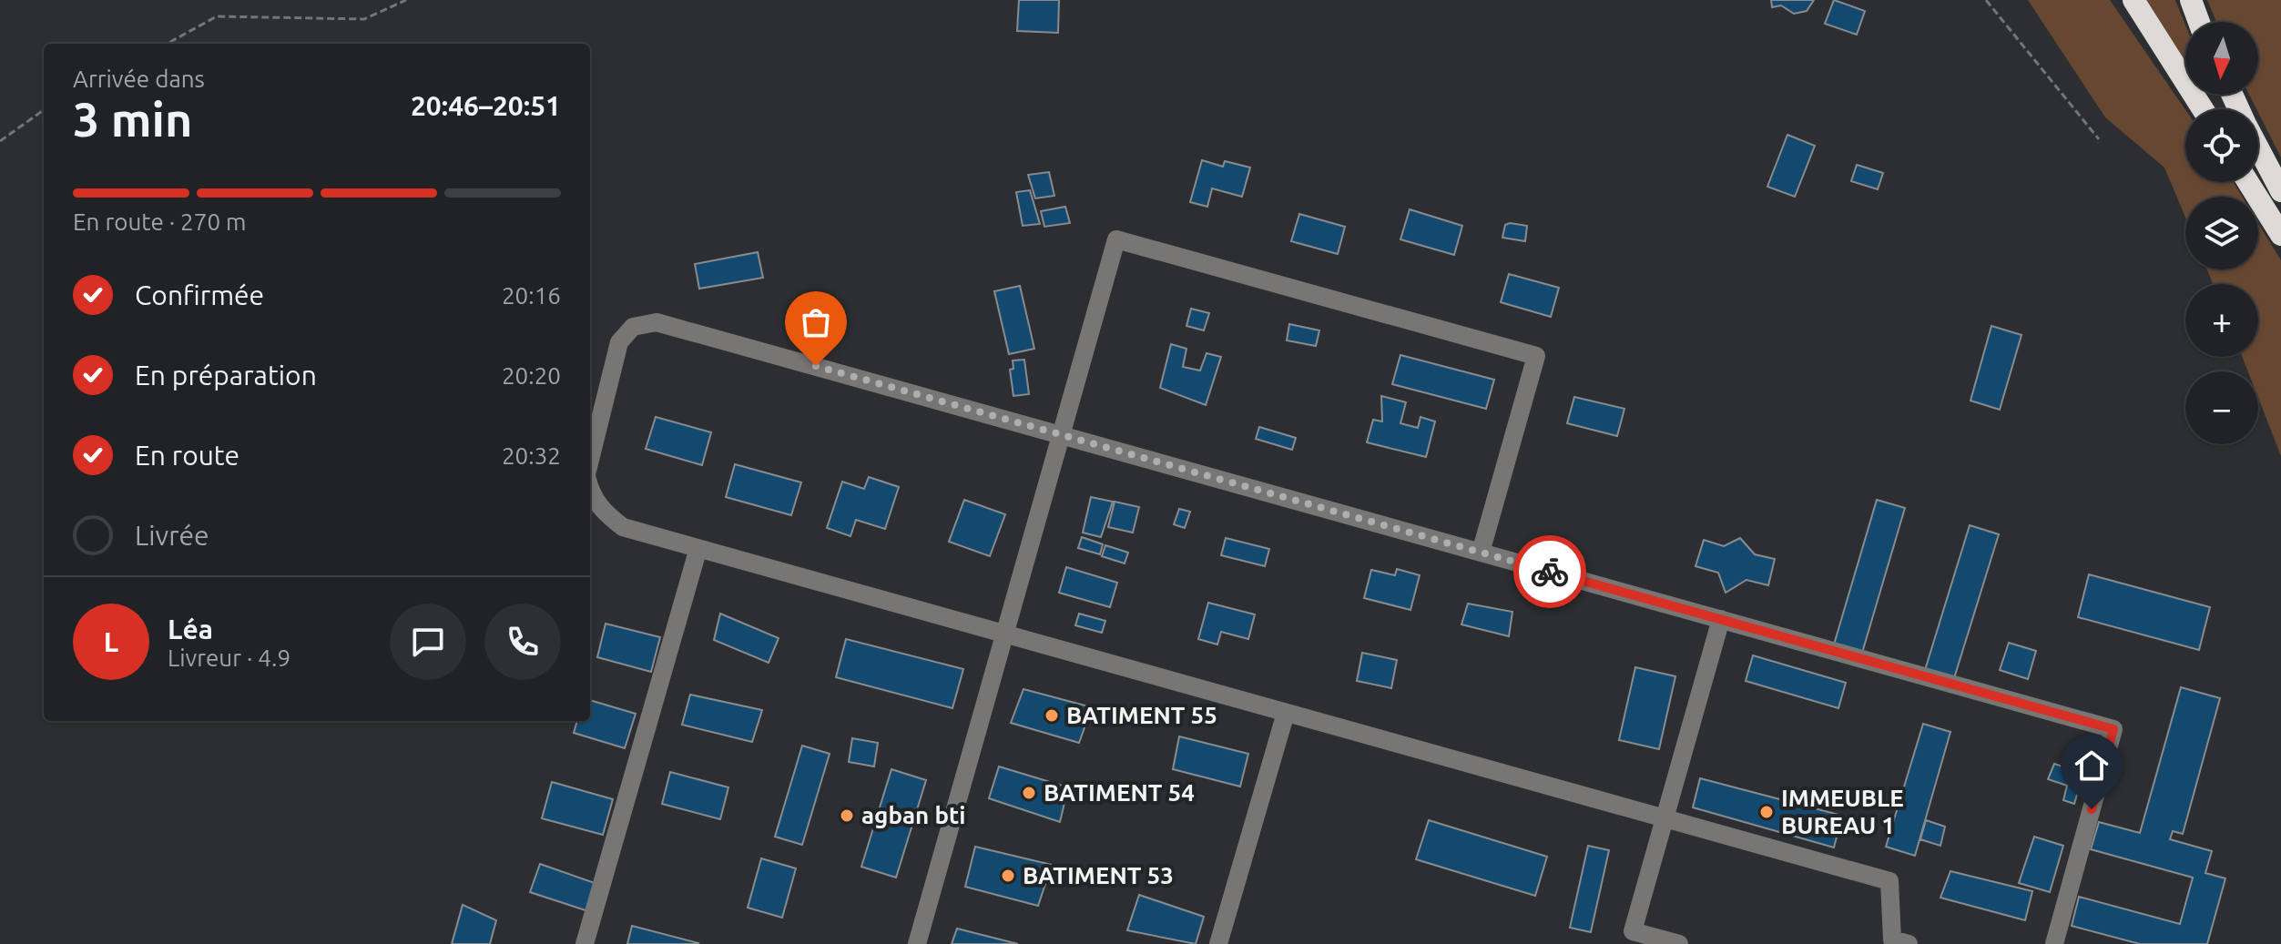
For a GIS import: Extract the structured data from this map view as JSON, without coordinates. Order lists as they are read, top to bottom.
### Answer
{
  "places": [
    "BATIMENT 55",
    "BATIMENT 54",
    "IMMEUBLE BUREAU 1",
    "agban bti",
    "BATIMENT 53"
  ],
  "north": "bottom",
  "page": {
    "map_buttons": ["+", "−"],
    "heading": ["3 min", "Arrivée dans", "20:46–20:51"],
    "panel": ["Léa", "Livreur · 4.9"],
    "bar": "En route · 270 m",
    "list": [
      ["Confirmée", "20:16"],
      ["En préparation", "20:20"],
      ["En route", "20:32"],
      "Livrée"
    ],
    "round": "L"
  }
}
